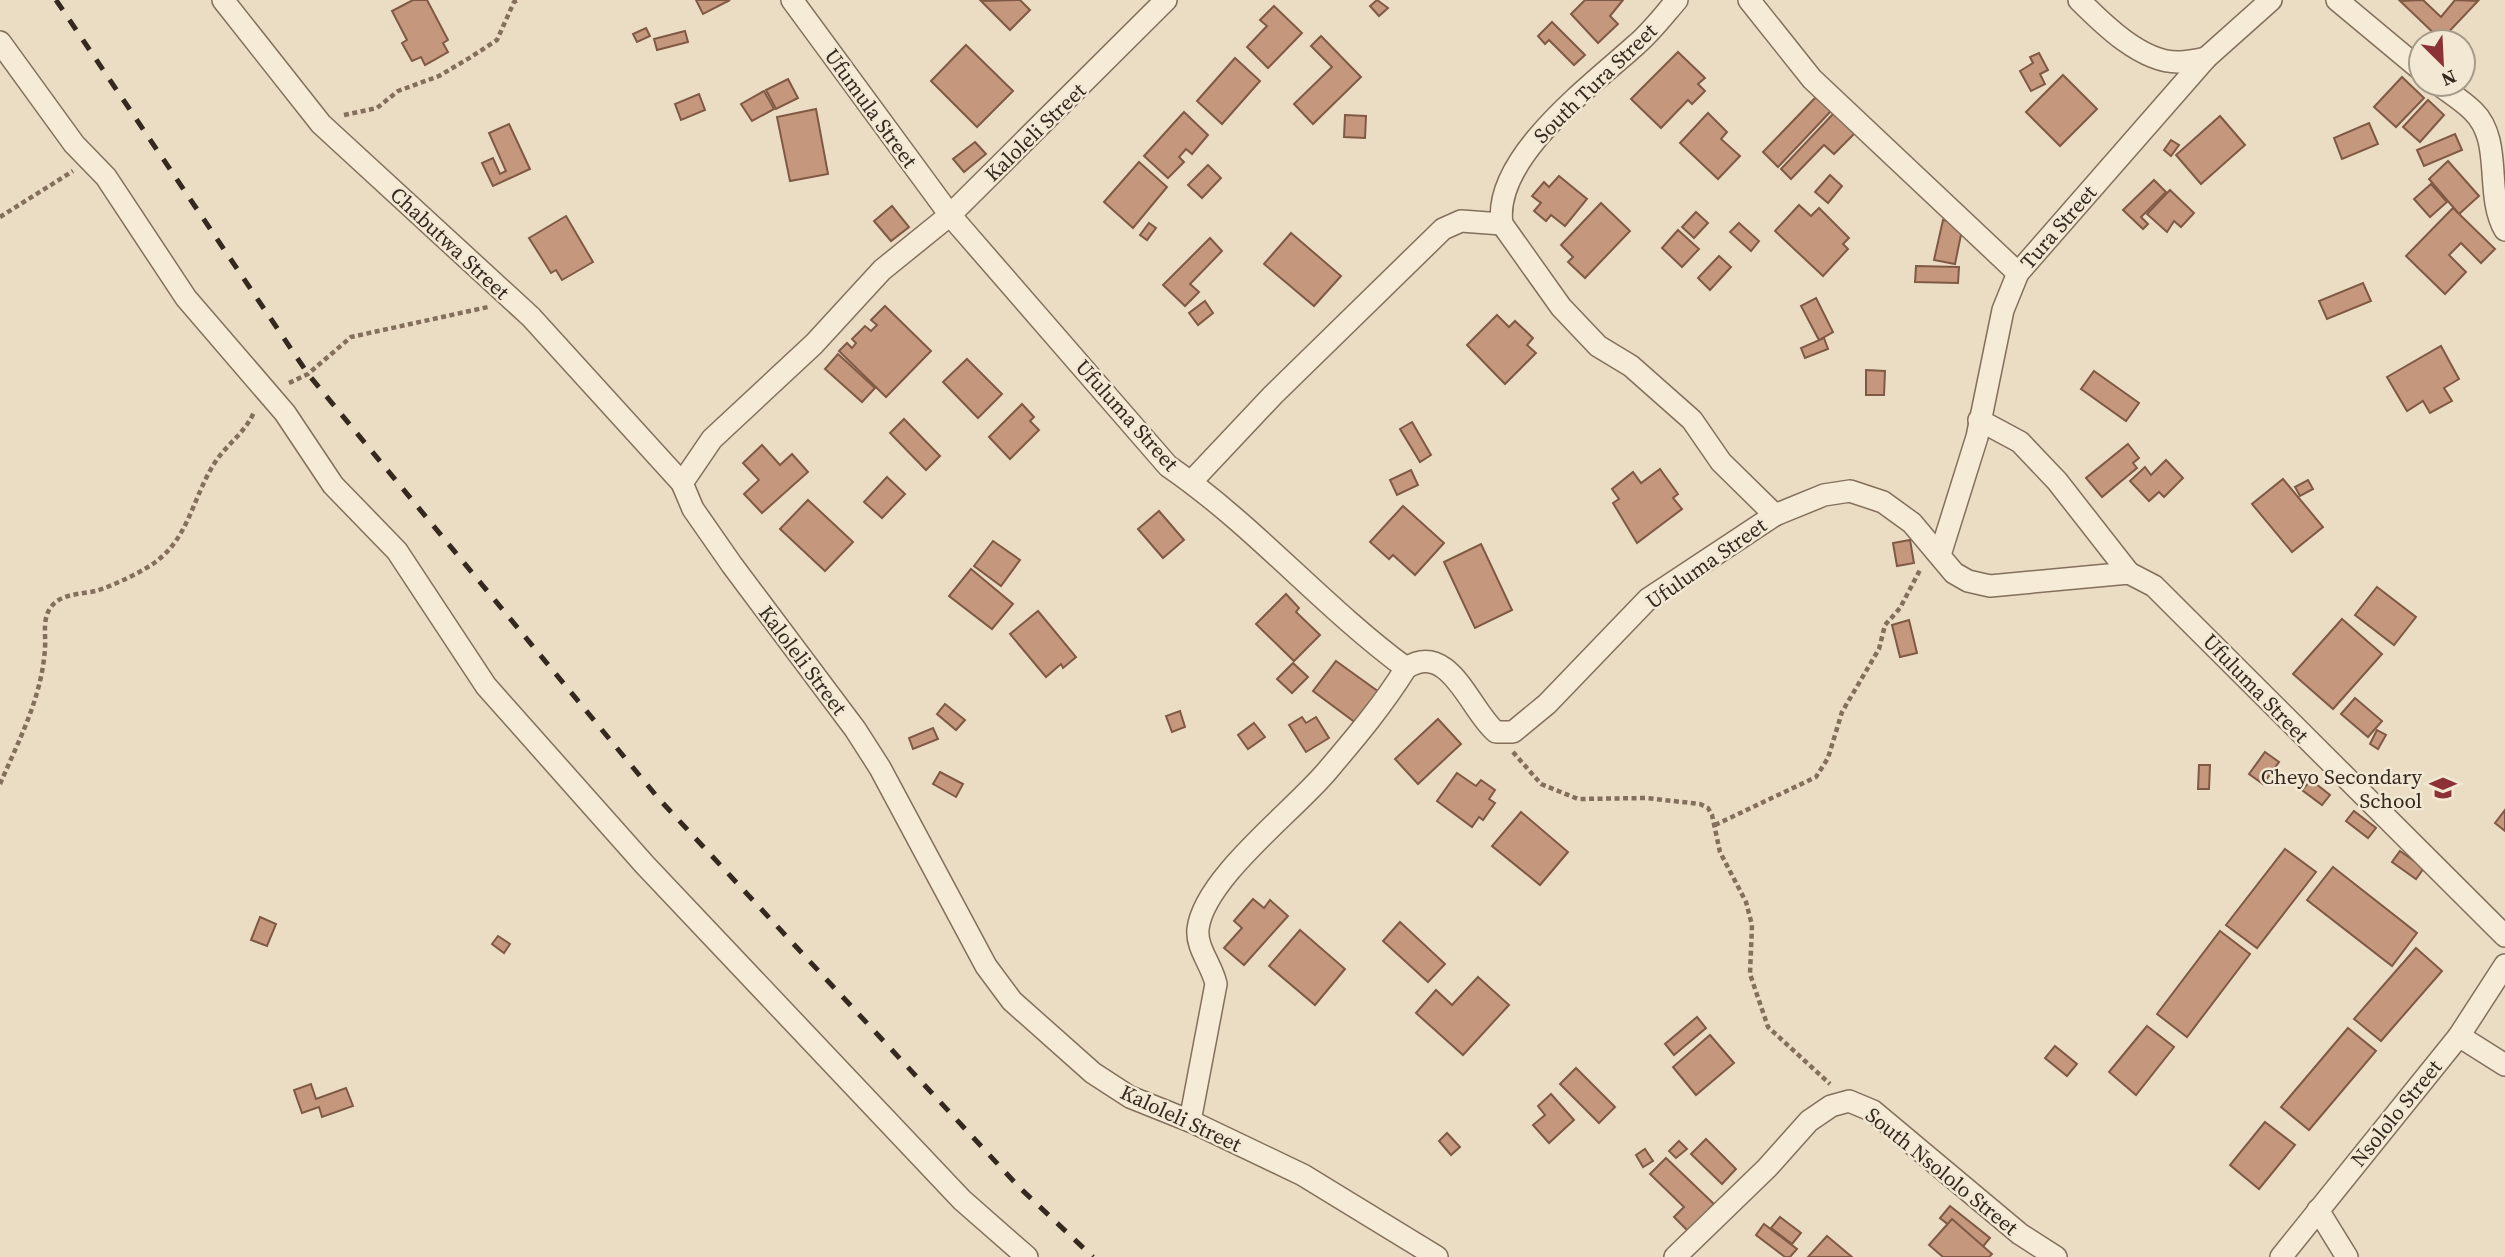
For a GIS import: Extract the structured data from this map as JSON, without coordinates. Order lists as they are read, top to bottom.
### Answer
{
  "streets": {
    "street": [
      "South Tura Street",
      "Ufumula Street",
      "Kaloleli Street",
      "Tura Street",
      "Chabutwa Street",
      "Ufuluma Street",
      "Nsololo Street",
      "South Nsololo Street"
    ]
  },
  "crossings": [
    ["Ufumula Street", "Kaloleli Street"],
    ["Ufumula Street", "Ufuluma Street"],
    ["Kaloleli Street", "Chabutwa Street"],
    ["Kaloleli Street", "Ufuluma Street"],
    ["Tura Street", "Ufuluma Street"]
  ],
  "places": {
    "school or university": ["Cheyo Secondary School"]
  },
  "north": "bottom right"
}
